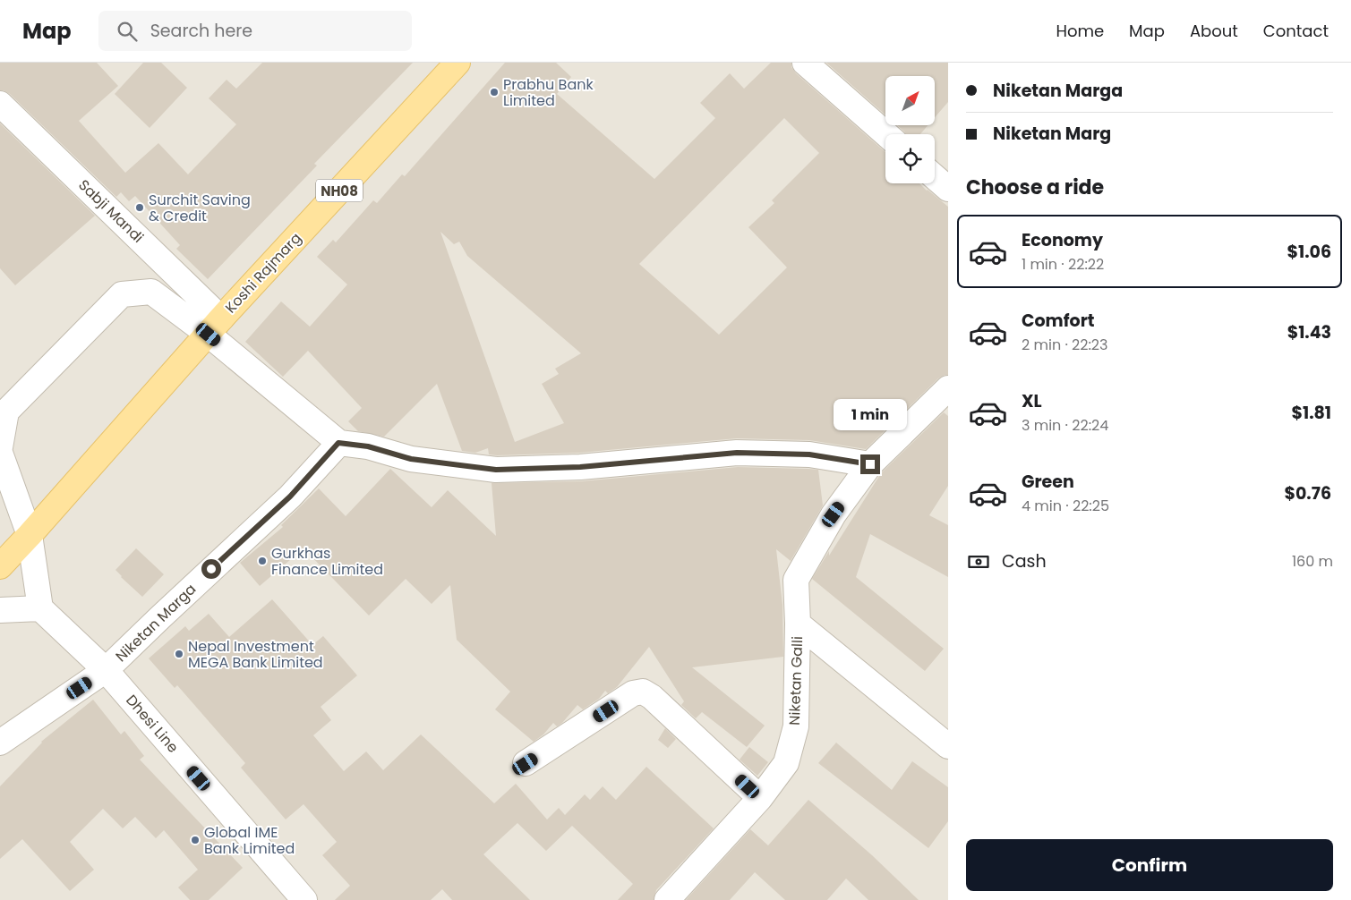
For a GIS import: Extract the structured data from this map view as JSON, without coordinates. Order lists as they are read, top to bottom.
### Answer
{
  "streets": {
    "main road": ["NH08", "Koshi Rajmarg"],
    "street": [
      "Sabji Mandi",
      "Niketan Marga",
      "Niketan Galli",
      "Dhesi Line"
    ]
  },
  "crossings": [
    ["Sabji Mandi", "Koshi Rajmarg"],
    ["Niketan Marga", "Dhesi Line"]
  ],
  "places": [
    "Prabhu Bank Limited",
    "Surchit Saving & Credit",
    "Gurkhas Finance Limited",
    "Nepal Investment MEGA Bank Limited",
    "Global IME Bank Limited"
  ],
  "north": "top right",
  "page": {
    "header": "Map",
    "search": "Search here",
    "nav": [
      "Home",
      "Map",
      "About",
      "Contact"
    ],
    "banner": ["Niketan Marga", "Niketan Marg"],
    "heading": "Choose a ride",
    "list": [
      {
        "name": "Economy",
        "note": "1 min · 22:22",
        "value": "$1.06"
      },
      {
        "name": "Comfort",
        "note": "2 min · 22:23",
        "value": "$1.43"
      },
      {
        "name": "XL",
        "note": "3 min · 22:24",
        "value": "$1.81"
      },
      {
        "name": "Green",
        "note": "4 min · 22:25",
        "value": "$0.76"
      }
    ],
    "bubble": "1 min",
    "pay": ["Cash", "160 m"],
    "buttons": "Confirm"
  }
}
